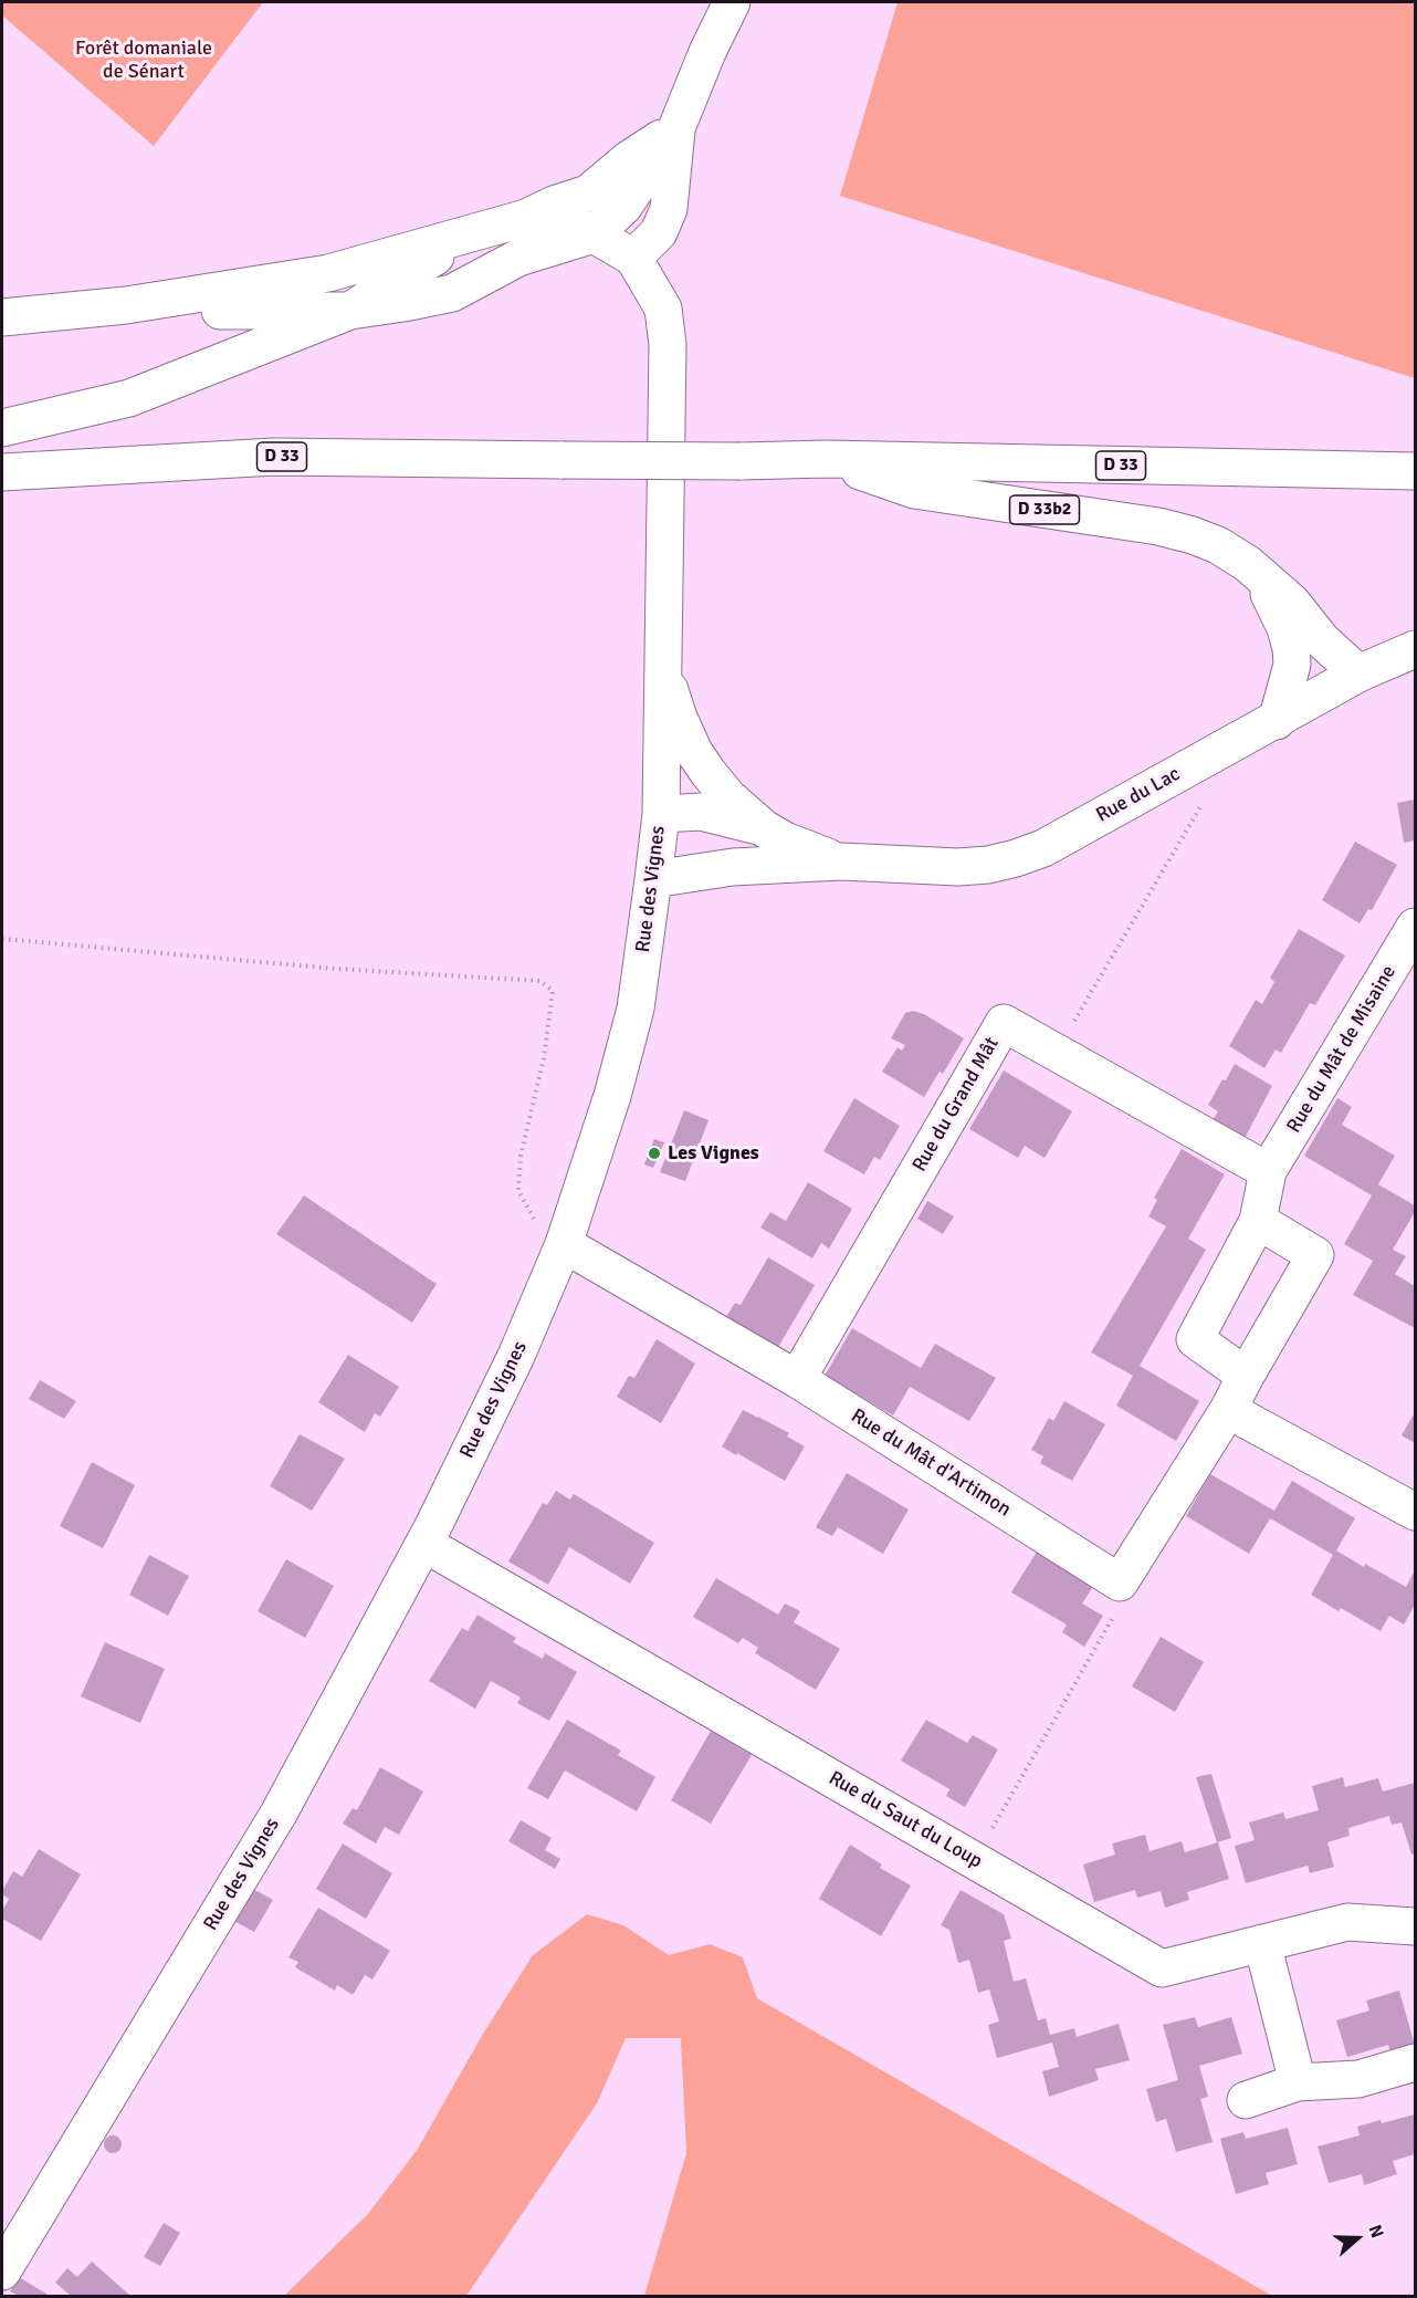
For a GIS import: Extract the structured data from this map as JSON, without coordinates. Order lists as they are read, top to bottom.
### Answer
{
  "streets": {
    "street": [
      "D 33",
      "D 33b2",
      "Rue du Lac",
      "Rue des Vignes",
      "Rue du Mât de Misaine",
      "Rue du Grand Mât",
      "Rue du Mât d'Artimon",
      "Rue du Saut du Loup"
    ]
  },
  "crossings": [
    ["D 33", "D 33b2"],
    ["D 33b2", "Rue du Lac"],
    ["Rue du Lac", "Rue des Vignes"],
    ["Rue des Vignes", "Rue du Mât d'Artimon"],
    ["Rue des Vignes", "Rue du Saut du Loup"],
    ["Rue du Mât de Misaine", "Rue du Grand Mât"],
    ["Rue du Grand Mât", "Rue du Mât d'Artimon"]
  ],
  "parks": ["Forêt domaniale de Sénart"],
  "places": ["Les Vignes"],
  "north": "right"
}
